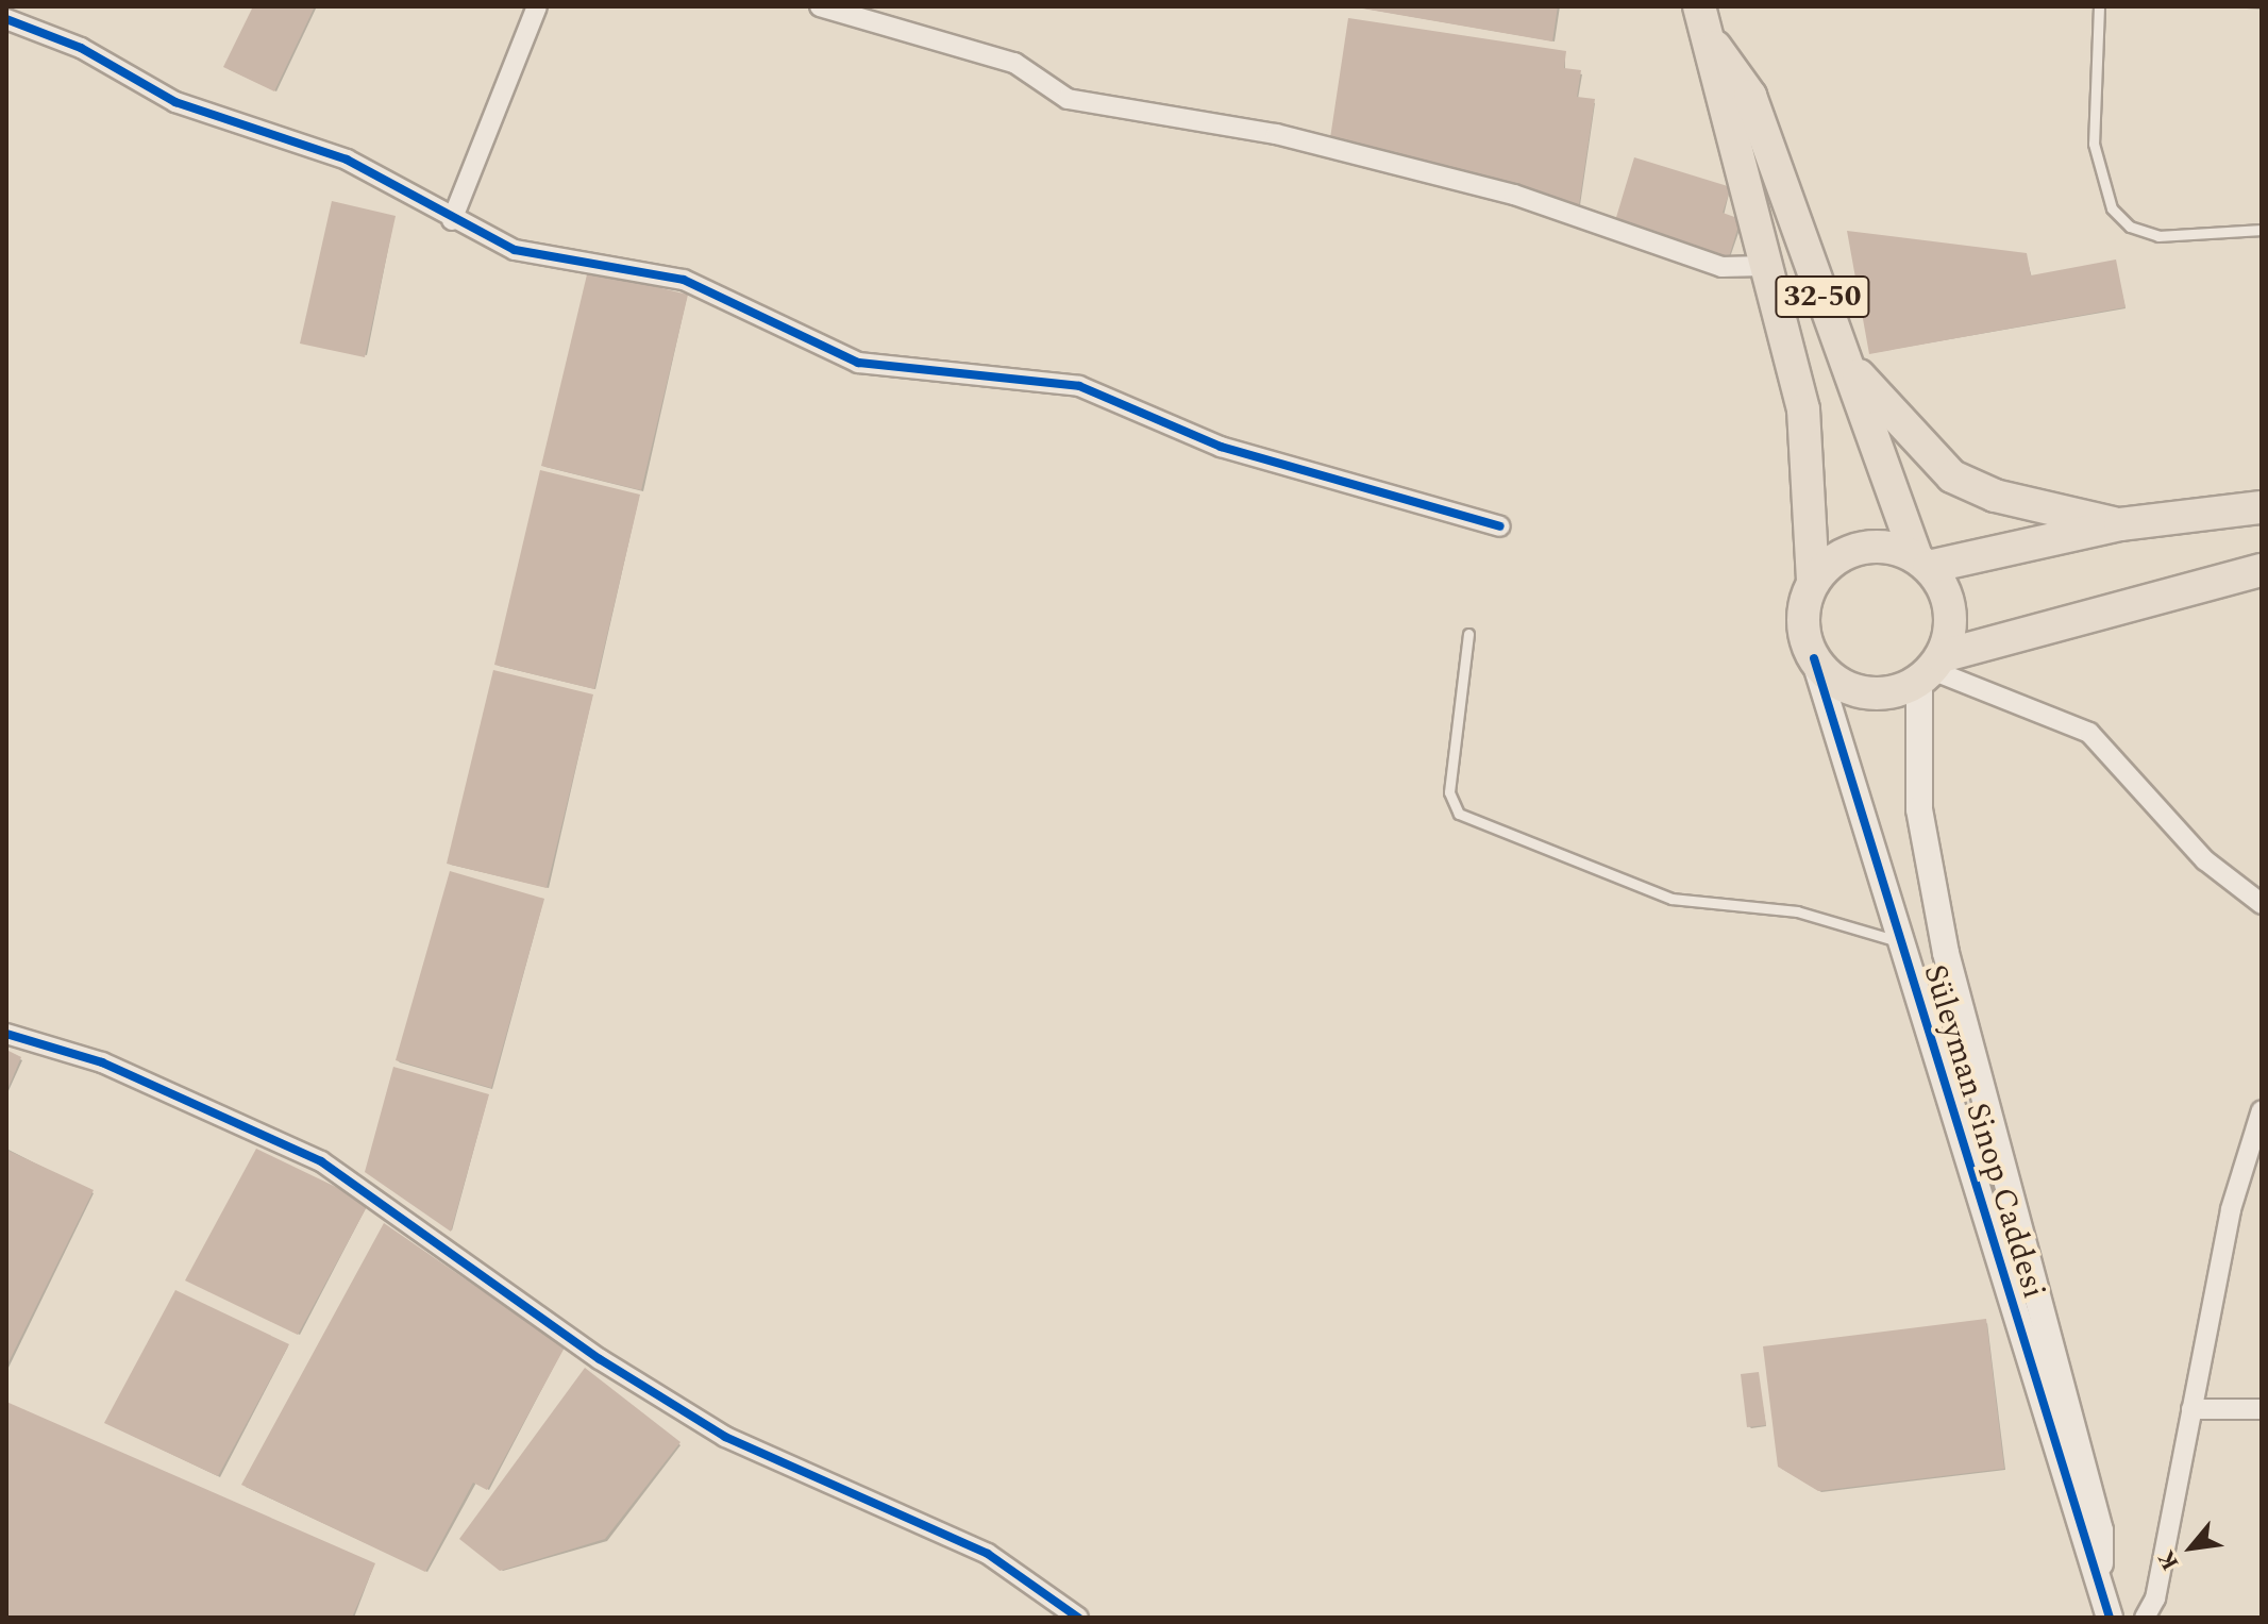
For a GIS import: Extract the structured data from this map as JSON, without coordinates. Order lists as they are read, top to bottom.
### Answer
{
  "streets": {
    "main road": ["32-50"],
    "street": ["Süleyman Sinop Caddesi"]
  },
  "crossings": [
    ["32-50", "Süleyman Sinop Caddesi"]
  ],
  "north": "bottom left"
}
